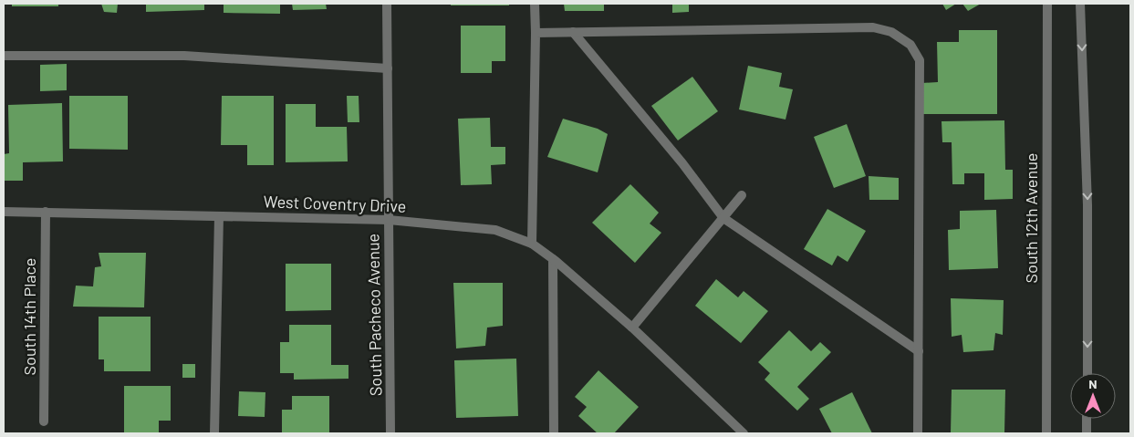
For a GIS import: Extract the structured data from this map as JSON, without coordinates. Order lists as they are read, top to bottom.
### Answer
{
  "streets": {
    "street": [
      "West Coventry Drive",
      "South 12th Avenue",
      "South Pacheco Avenue",
      "South 14th Place"
    ]
  },
  "crossings": [
    ["West Coventry Drive", "South Pacheco Avenue"],
    ["West Coventry Drive", "South 14th Place"]
  ],
  "north": "top"
}
